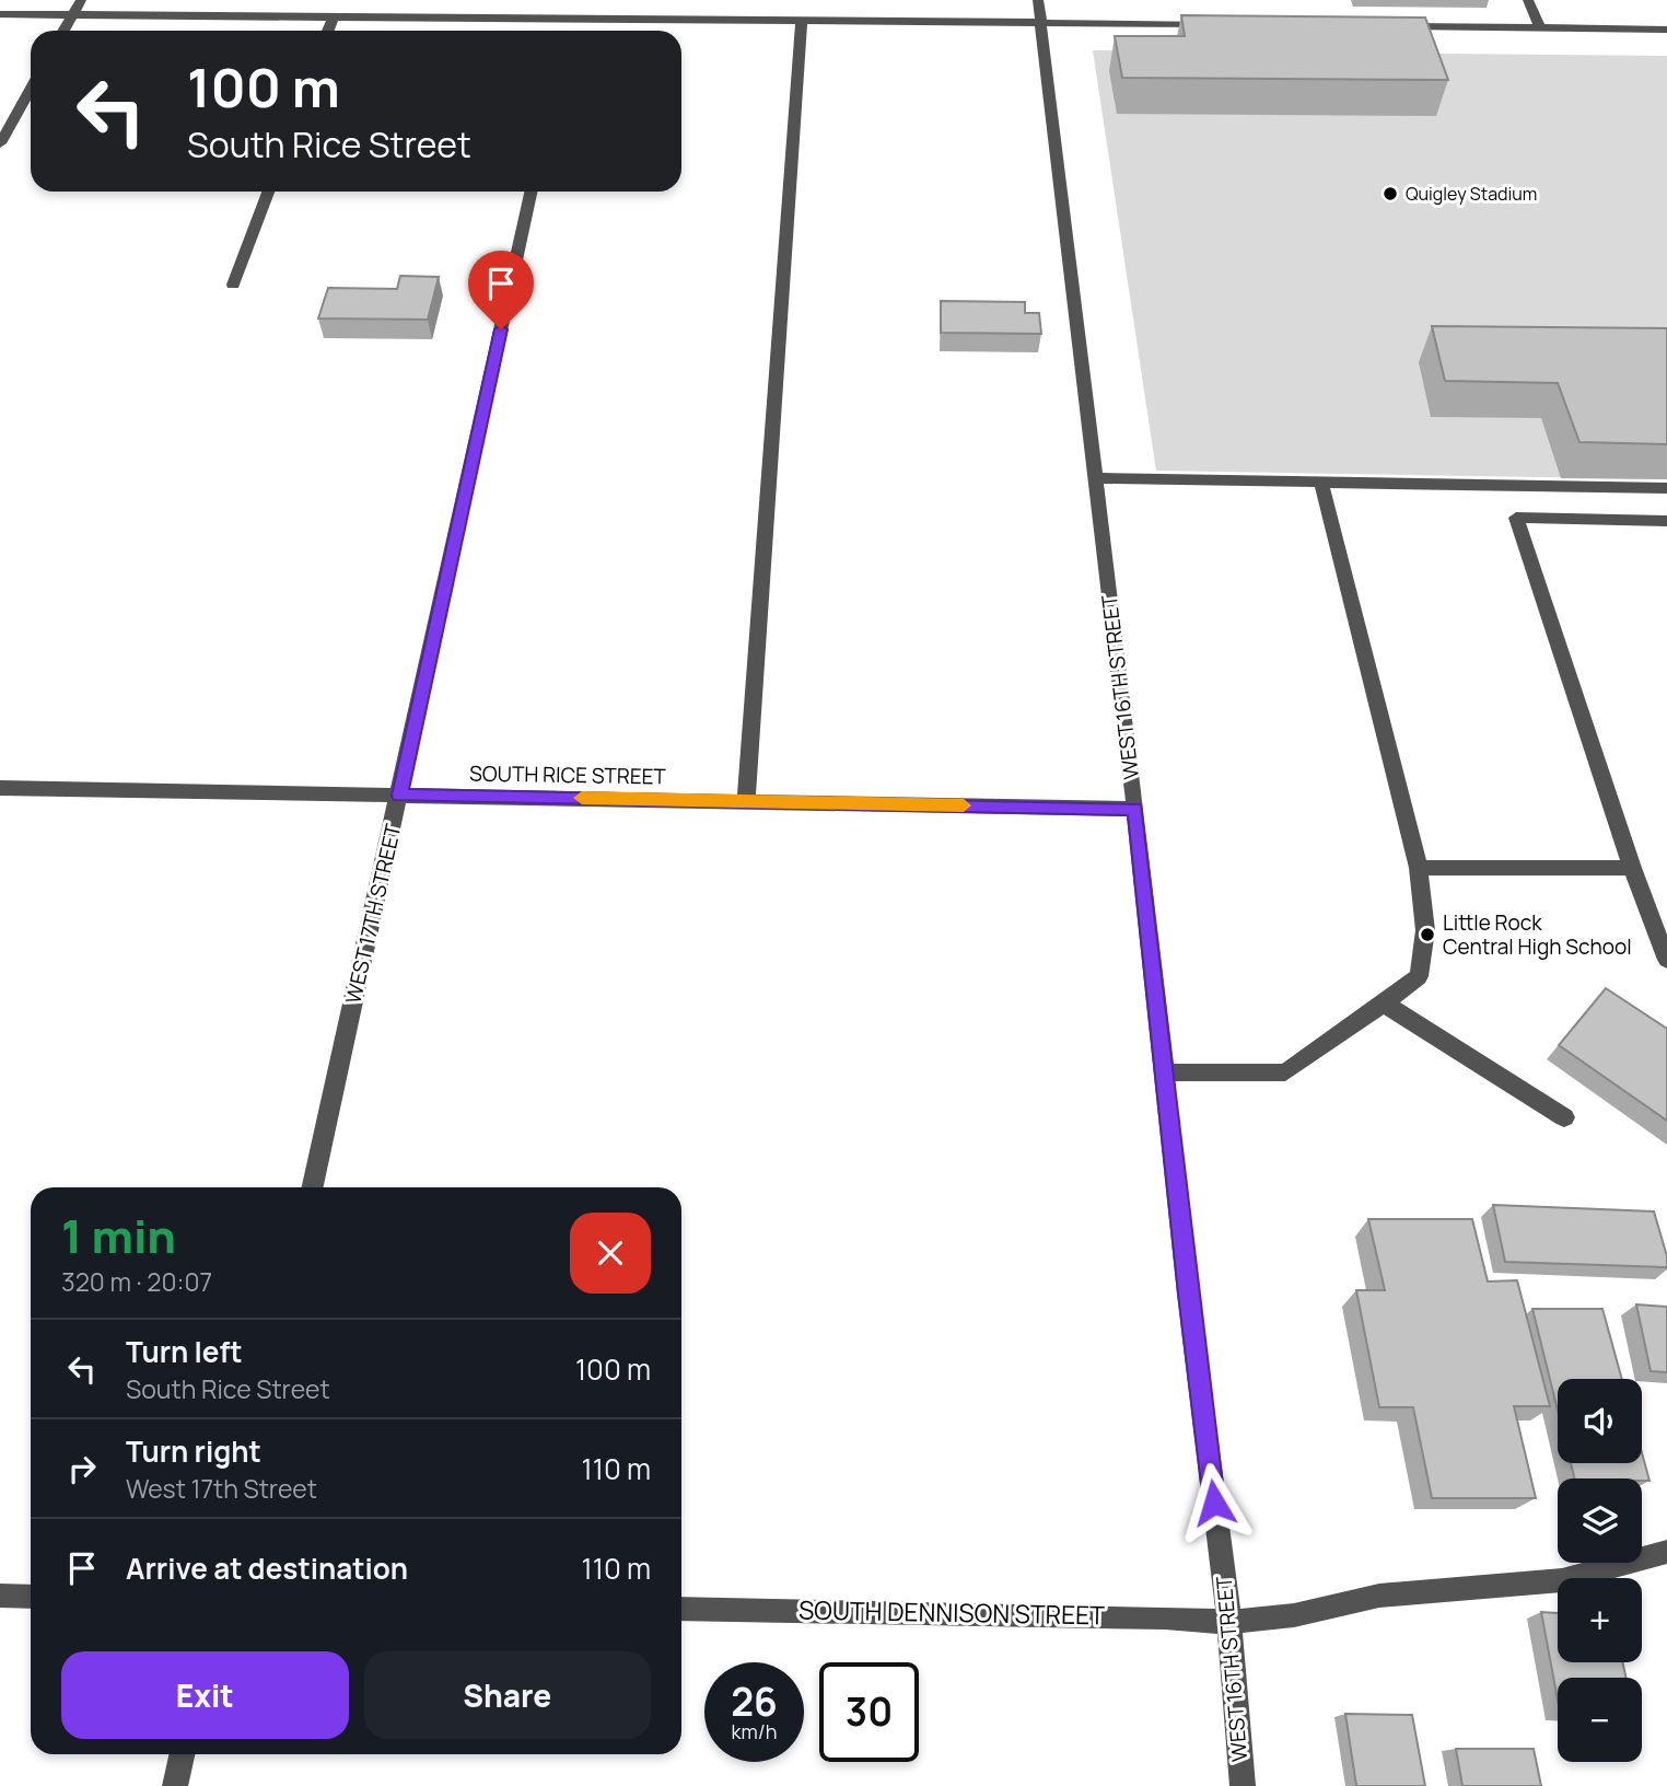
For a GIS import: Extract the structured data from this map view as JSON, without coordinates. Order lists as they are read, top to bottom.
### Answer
{
  "streets": {
    "street": [
      "WEST 16TH STREET",
      "SOUTH RICE STREET",
      "WEST 17TH STREET",
      "SOUTH DENNISON STREET"
    ]
  },
  "crossings": [
    ["WEST 16TH STREET", "SOUTH RICE STREET"],
    ["WEST 16TH STREET", "SOUTH DENNISON STREET"],
    ["SOUTH RICE STREET", "WEST 17TH STREET"]
  ],
  "places": ["Quigley Stadium", "Little Rock Central High School"],
  "page": {
    "turn": ["100 m", "South Rice Street"],
    "heading": ["1 min", "320 m · 20:07"],
    "list": [
      {
        "name": "Turn left",
        "note": "South Rice Street",
        "value": "100 m"
      },
      {
        "name": "Turn right",
        "note": "West 17th Street",
        "value": "110 m"
      },
      {
        "name": "Arrive at destination",
        "value": "110 m"
      }
    ],
    "map_buttons": ["+", "−"],
    "buttons": ["Exit", "Share"],
    "speed": "26 km/h",
    "limit": "30"
  }
}
